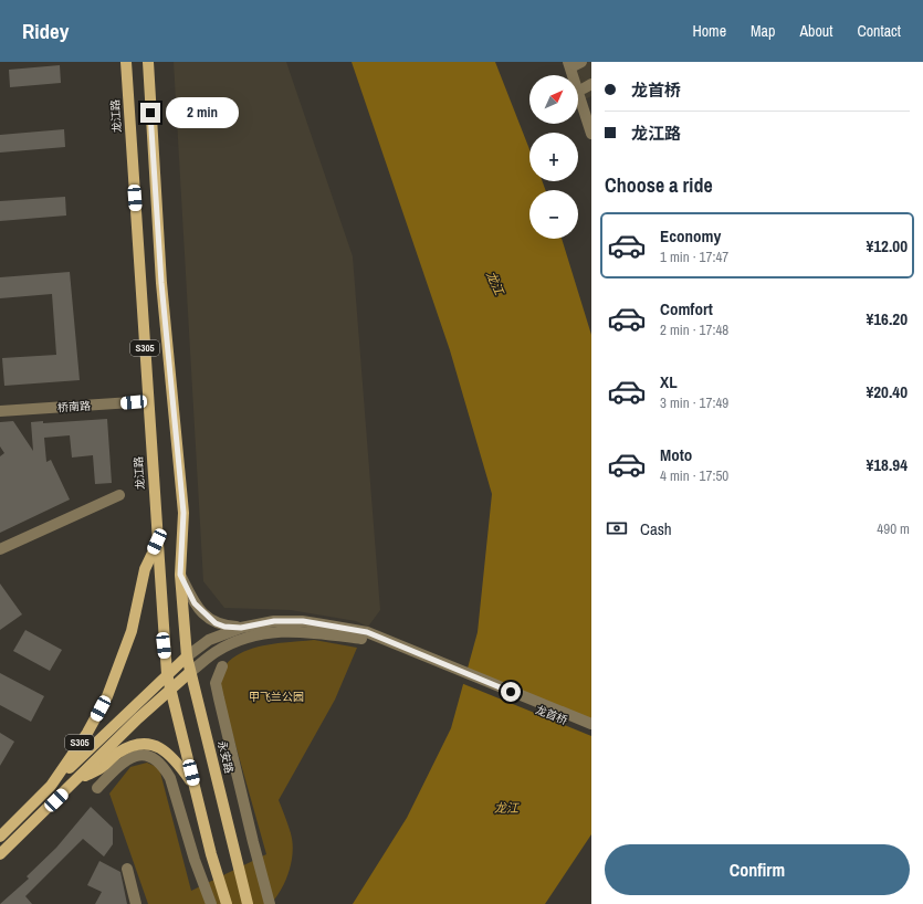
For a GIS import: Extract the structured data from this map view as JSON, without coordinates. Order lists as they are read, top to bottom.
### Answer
{
  "streets": {
    "main road": ["龙江路", "S305", "永安路"],
    "street": ["桥南路", "龙首桥"]
  },
  "crossings": [
    ["龙江路", "桥南路"],
    ["S305", "永安路"]
  ],
  "water": ["龙江"],
  "parks": ["甲飞兰公园"],
  "north": "top right",
  "page": {
    "header": "Ridey",
    "nav": [
      "Home",
      "Map",
      "About",
      "Contact"
    ],
    "banner": ["龙首桥", "龙江路"],
    "map_buttons": ["+", "−"],
    "bubble": "2 min",
    "heading": "Choose a ride",
    "list": [
      {
        "name": "Economy",
        "note": "1 min · 17:47",
        "value": "¥12.00"
      },
      {
        "name": "Comfort",
        "note": "2 min · 17:48",
        "value": "¥16.20"
      },
      {
        "name": "XL",
        "note": "3 min · 17:49",
        "value": "¥20.40"
      },
      {
        "name": "Moto",
        "note": "4 min · 17:50",
        "value": "¥18.94"
      }
    ],
    "pay": ["Cash", "490 m"],
    "buttons": "Confirm"
  }
}
